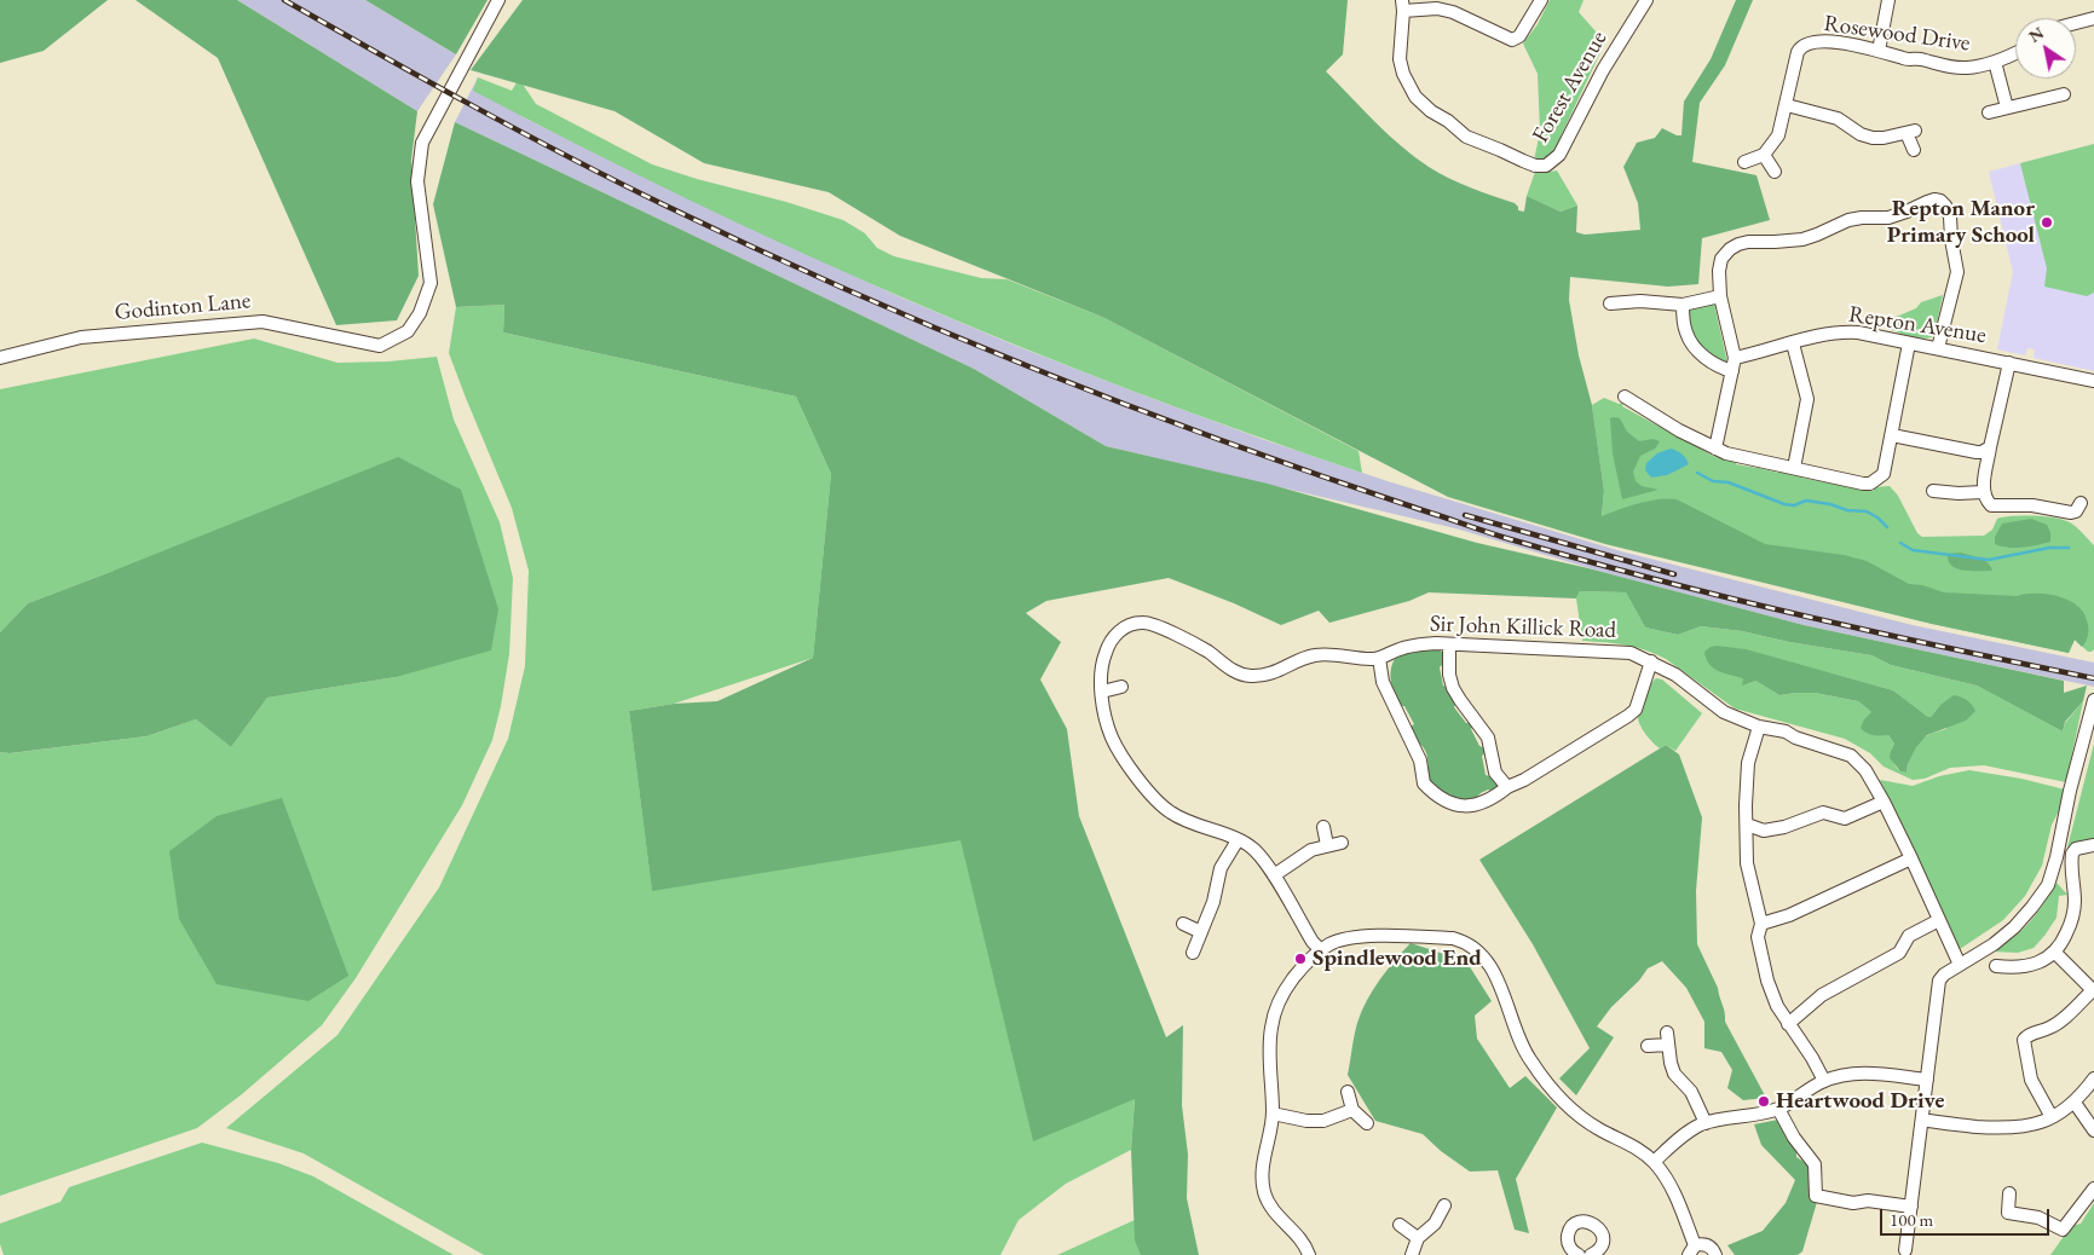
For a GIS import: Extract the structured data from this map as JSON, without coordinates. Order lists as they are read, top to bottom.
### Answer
{
  "streets": {
    "street": [
      "Rosewood Drive",
      "Forest Avenue",
      "Godinton Lane",
      "Repton Avenue",
      "Sir John Killick Road"
    ]
  },
  "places": ["Repton Manor Primary School", "Spindlewood End", "Heartwood Drive"],
  "scale_bar": "100 m",
  "north": "top left"
}
